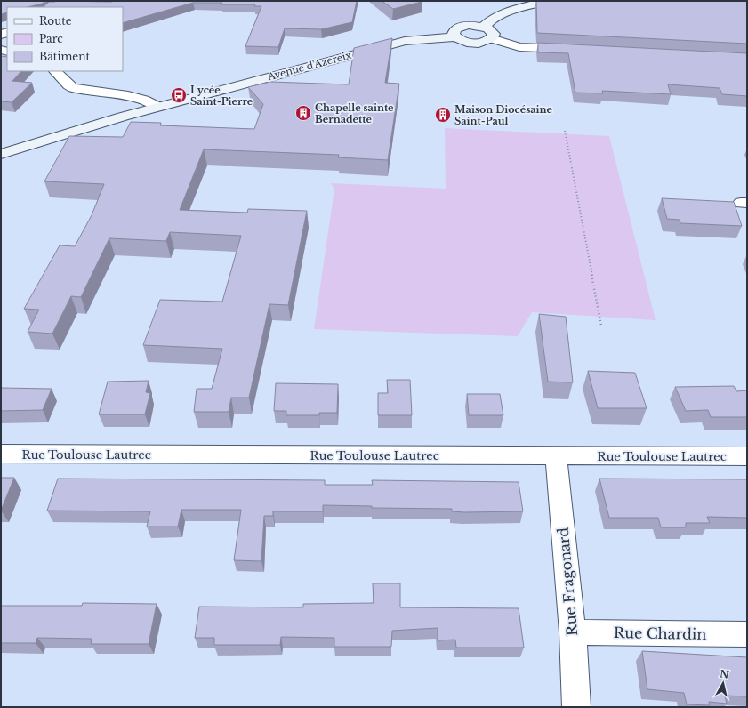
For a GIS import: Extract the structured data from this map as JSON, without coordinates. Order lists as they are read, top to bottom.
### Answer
{
  "streets": {
    "street": [
      "Avenue d'Azereix",
      "Rue Toulouse Lautrec",
      "Rue Fragonard",
      "Rue Chardin"
    ]
  },
  "crossings": [
    ["Rue Toulouse Lautrec", "Rue Fragonard"],
    ["Rue Fragonard", "Rue Chardin"]
  ],
  "places": {
    "bus stop": ["Lycée Saint-Pierre"],
    "building": ["Chapelle sainte Bernadette", "Maison Diocésaine Saint-Paul"]
  },
  "legend": ["Route", "Parc", "Bâtiment"],
  "north": "top"
}
